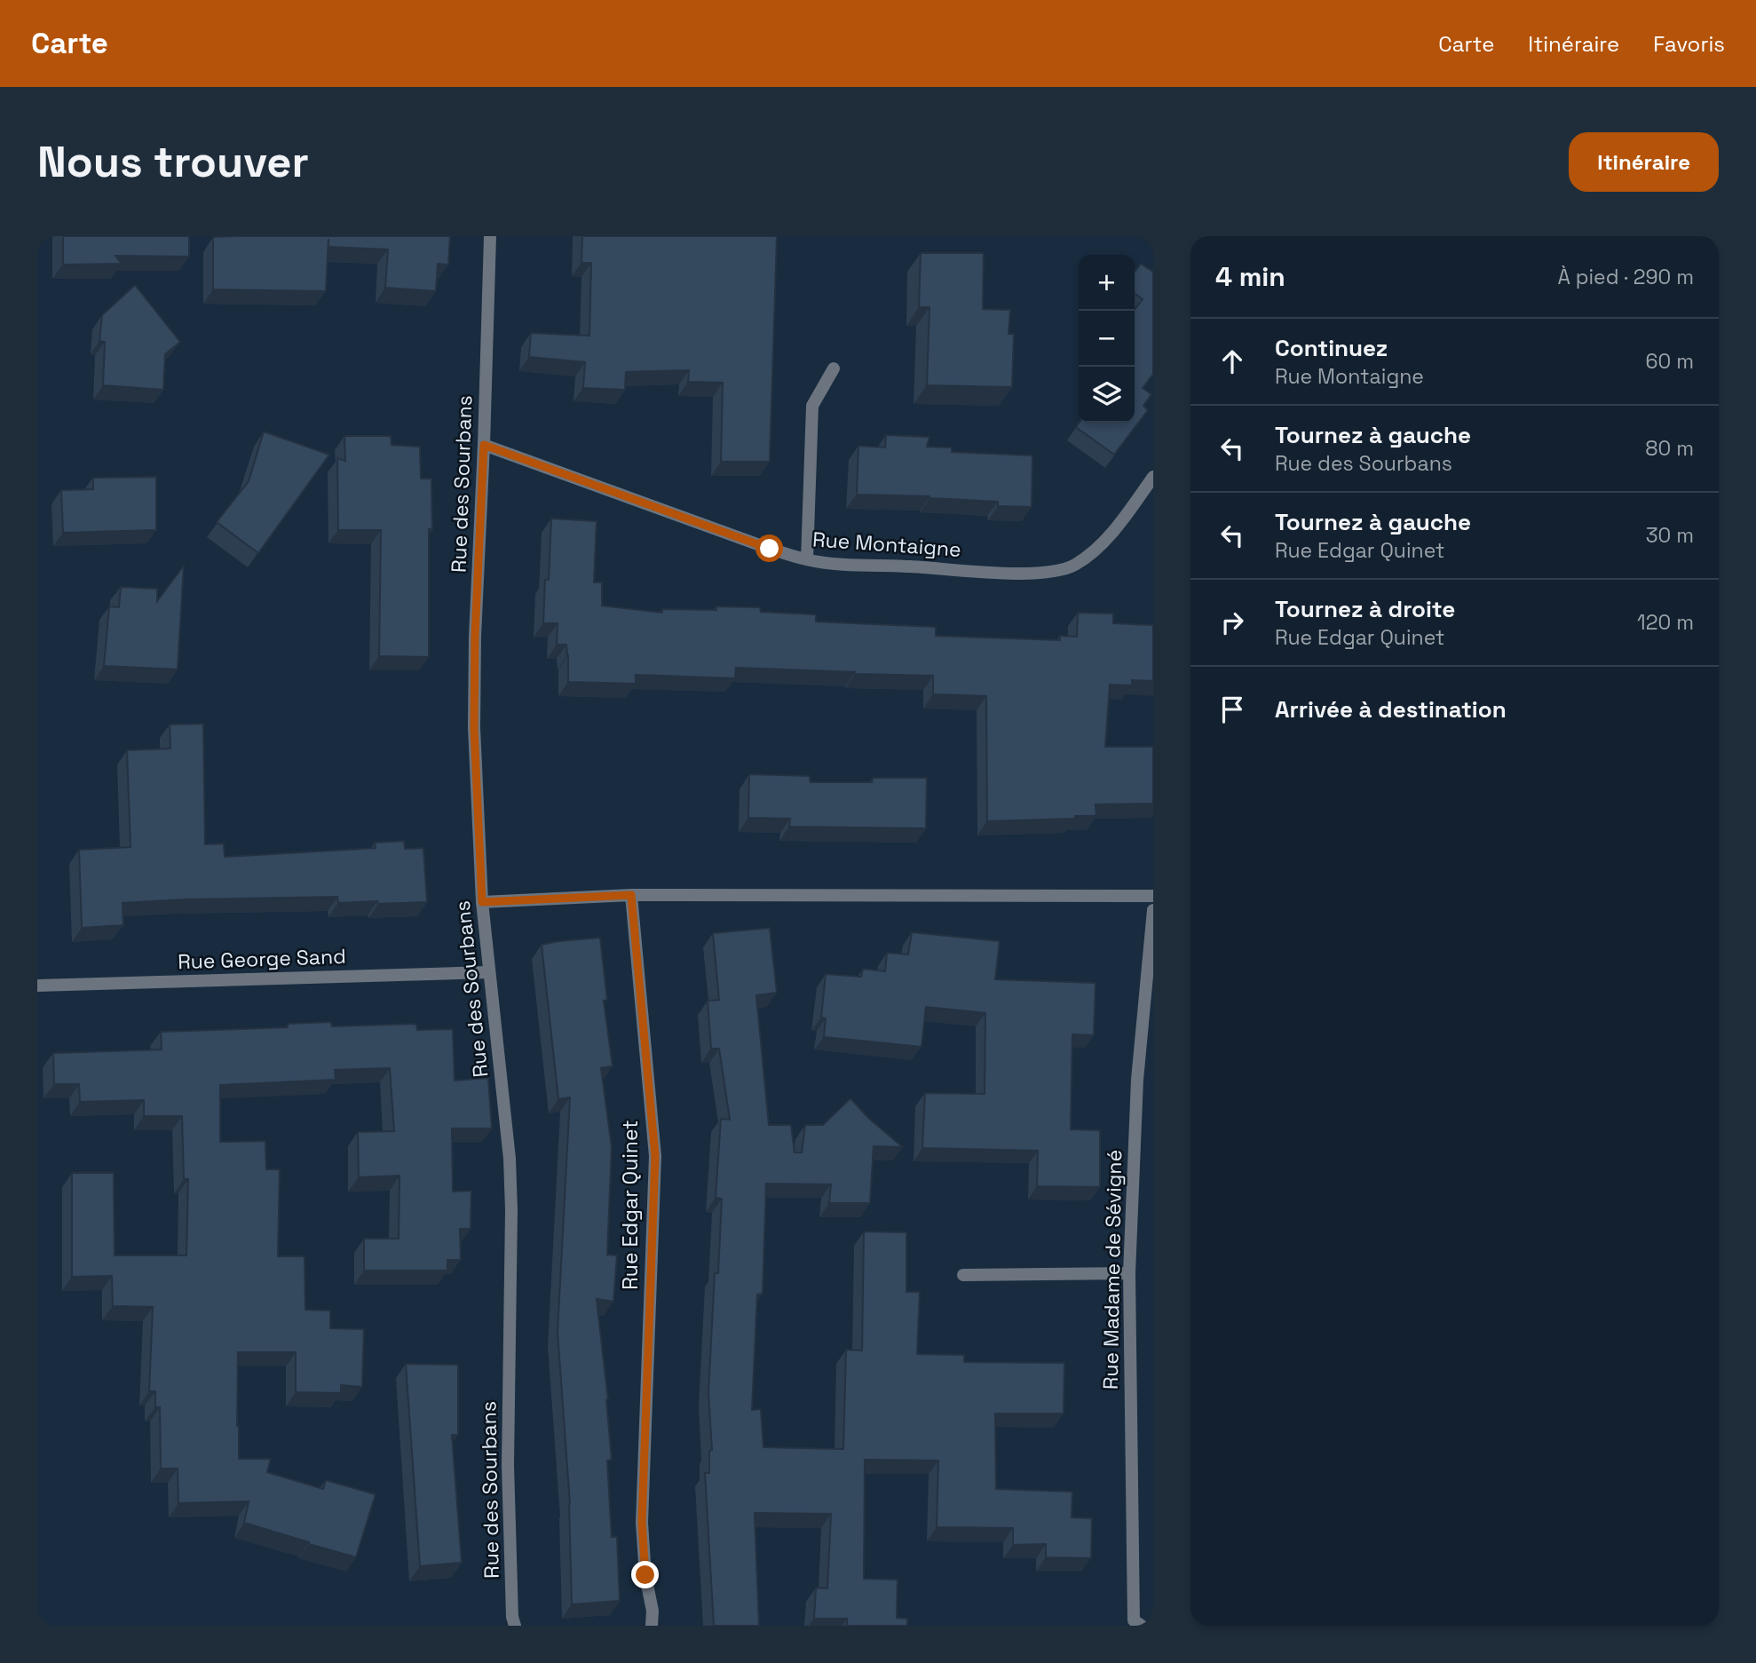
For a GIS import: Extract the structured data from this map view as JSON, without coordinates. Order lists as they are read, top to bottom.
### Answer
{
  "streets": {
    "street": [
      "Rue des Sourbans",
      "Rue Montaigne",
      "Rue George Sand",
      "Rue Edgar Quinet",
      "Rue Madame de Sévigné"
    ]
  },
  "crossings": [
    ["Rue des Sourbans", "Rue Montaigne"],
    ["Rue des Sourbans", "Rue George Sand"]
  ],
  "page": {
    "header": "Carte",
    "nav": ["Carte", "Itinéraire", "Favoris"],
    "buttons": "Itinéraire",
    "title": "Nous trouver",
    "heading": ["4 min", "À pied · 290 m"],
    "map_buttons": ["+", "−"],
    "list": [
      ["Continuez", "Rue Montaigne", "60 m"],
      ["Tournez à gauche", "Rue des Sourbans", "80 m"],
      ["Tournez à gauche", "Rue Edgar Quinet", "30 m"],
      ["Tournez à droite", "Rue Edgar Quinet", "120 m"],
      "Arrivée à destination"
    ]
  }
}
